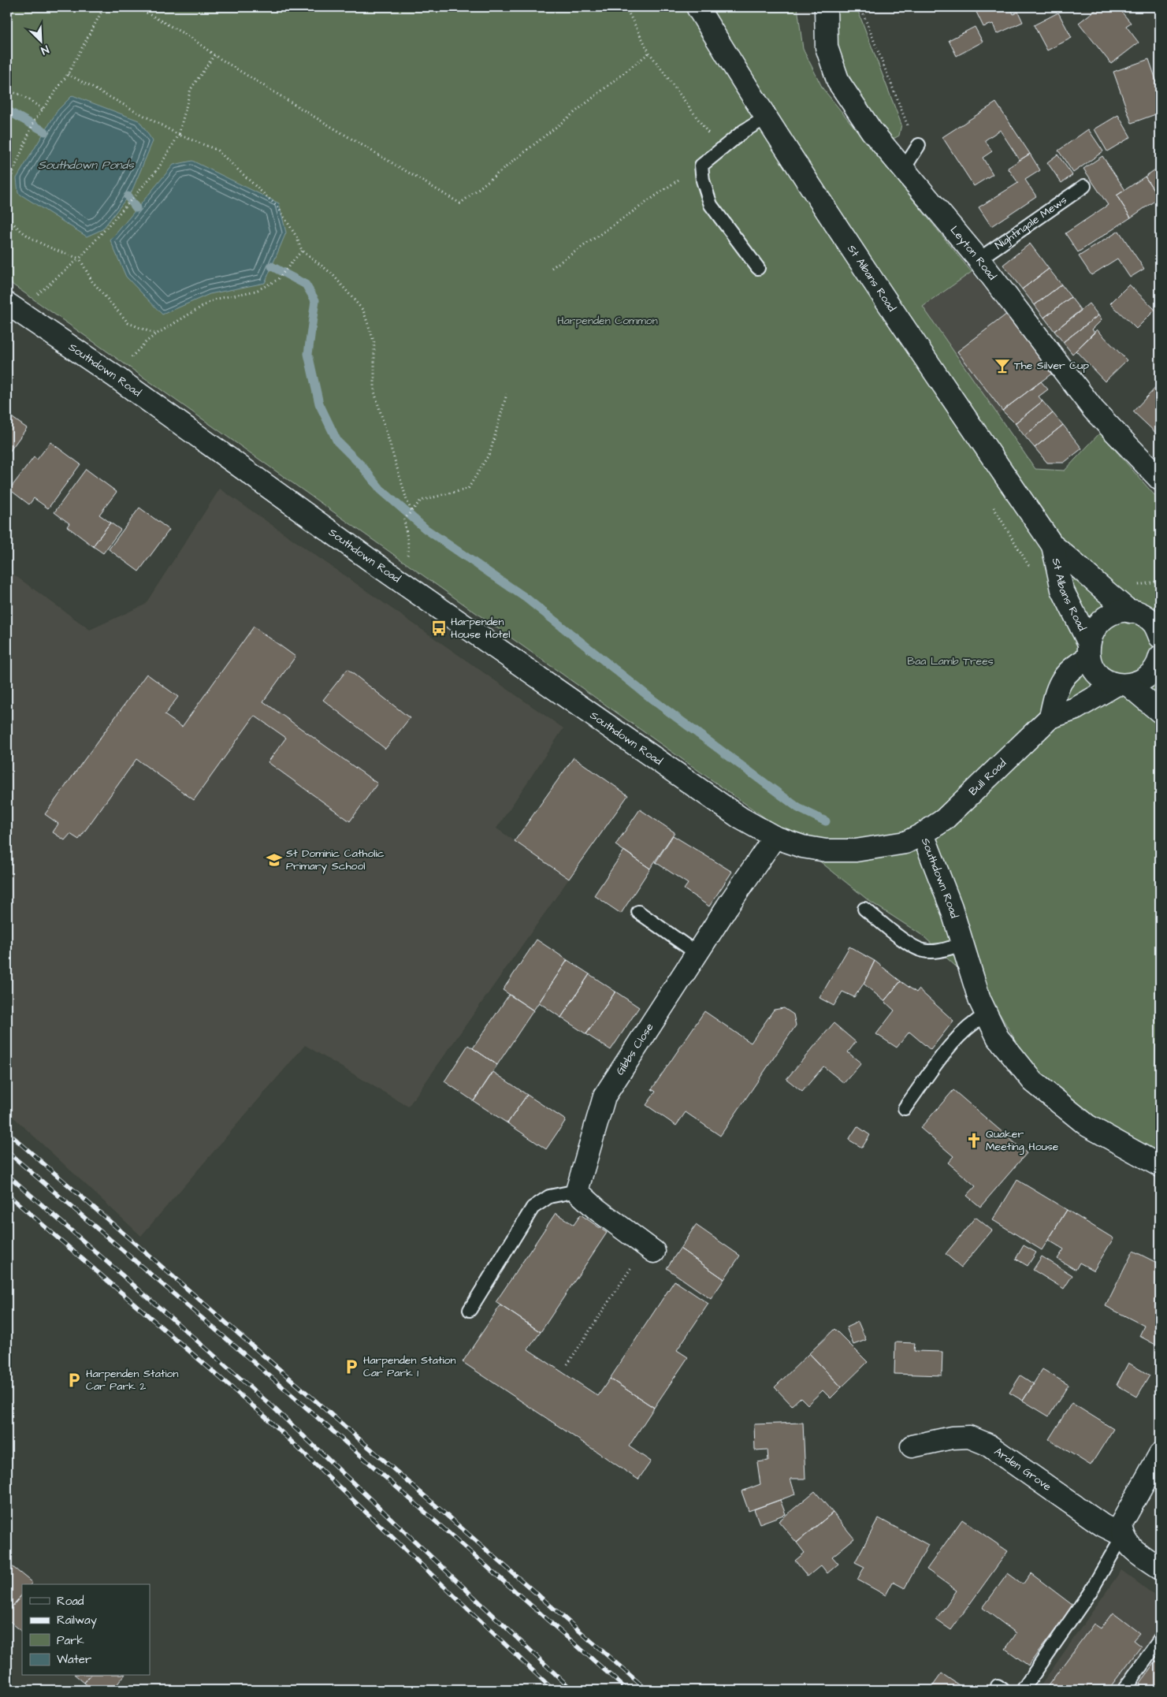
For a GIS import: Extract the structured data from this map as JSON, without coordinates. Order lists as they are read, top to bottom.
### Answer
{
  "streets": {
    "street": [
      "Leyton Road",
      "St Albans Road",
      "Southdown Road",
      "Bull Road",
      "Gibbs Close",
      "Arden Grove"
    ],
    "lane": ["Nightingale Mews"]
  },
  "crossings": [
    ["Nightingale Mews", "Leyton Road"],
    ["St Albans Road", "Bull Road"],
    ["Southdown Road", "Bull Road"],
    ["Southdown Road", "Gibbs Close"]
  ],
  "water": ["Southdown Ponds"],
  "parks": ["Harpenden Common", "Baa Lamb Trees"],
  "places": {
    "bar": ["The Silver Cup"],
    "bus stop": ["Harpenden House Hotel"],
    "school or university": ["St Dominic Catholic Primary School"],
    "church": ["Quaker Meeting House"],
    "parking": ["Harpenden Station Car Park 1", "Harpenden Station Car Park 2"]
  },
  "legend": [
    "Road",
    "Railway",
    "Park",
    "Water"
  ],
  "north": "bottom right"
}
